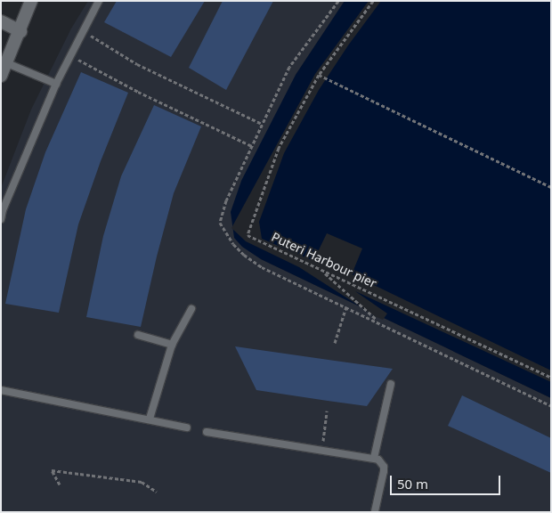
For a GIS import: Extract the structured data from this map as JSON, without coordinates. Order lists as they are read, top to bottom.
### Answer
{
  "streets": {
    "path": ["Puteri Harbour pier"]
  },
  "scale_bar": "50 m"
}
